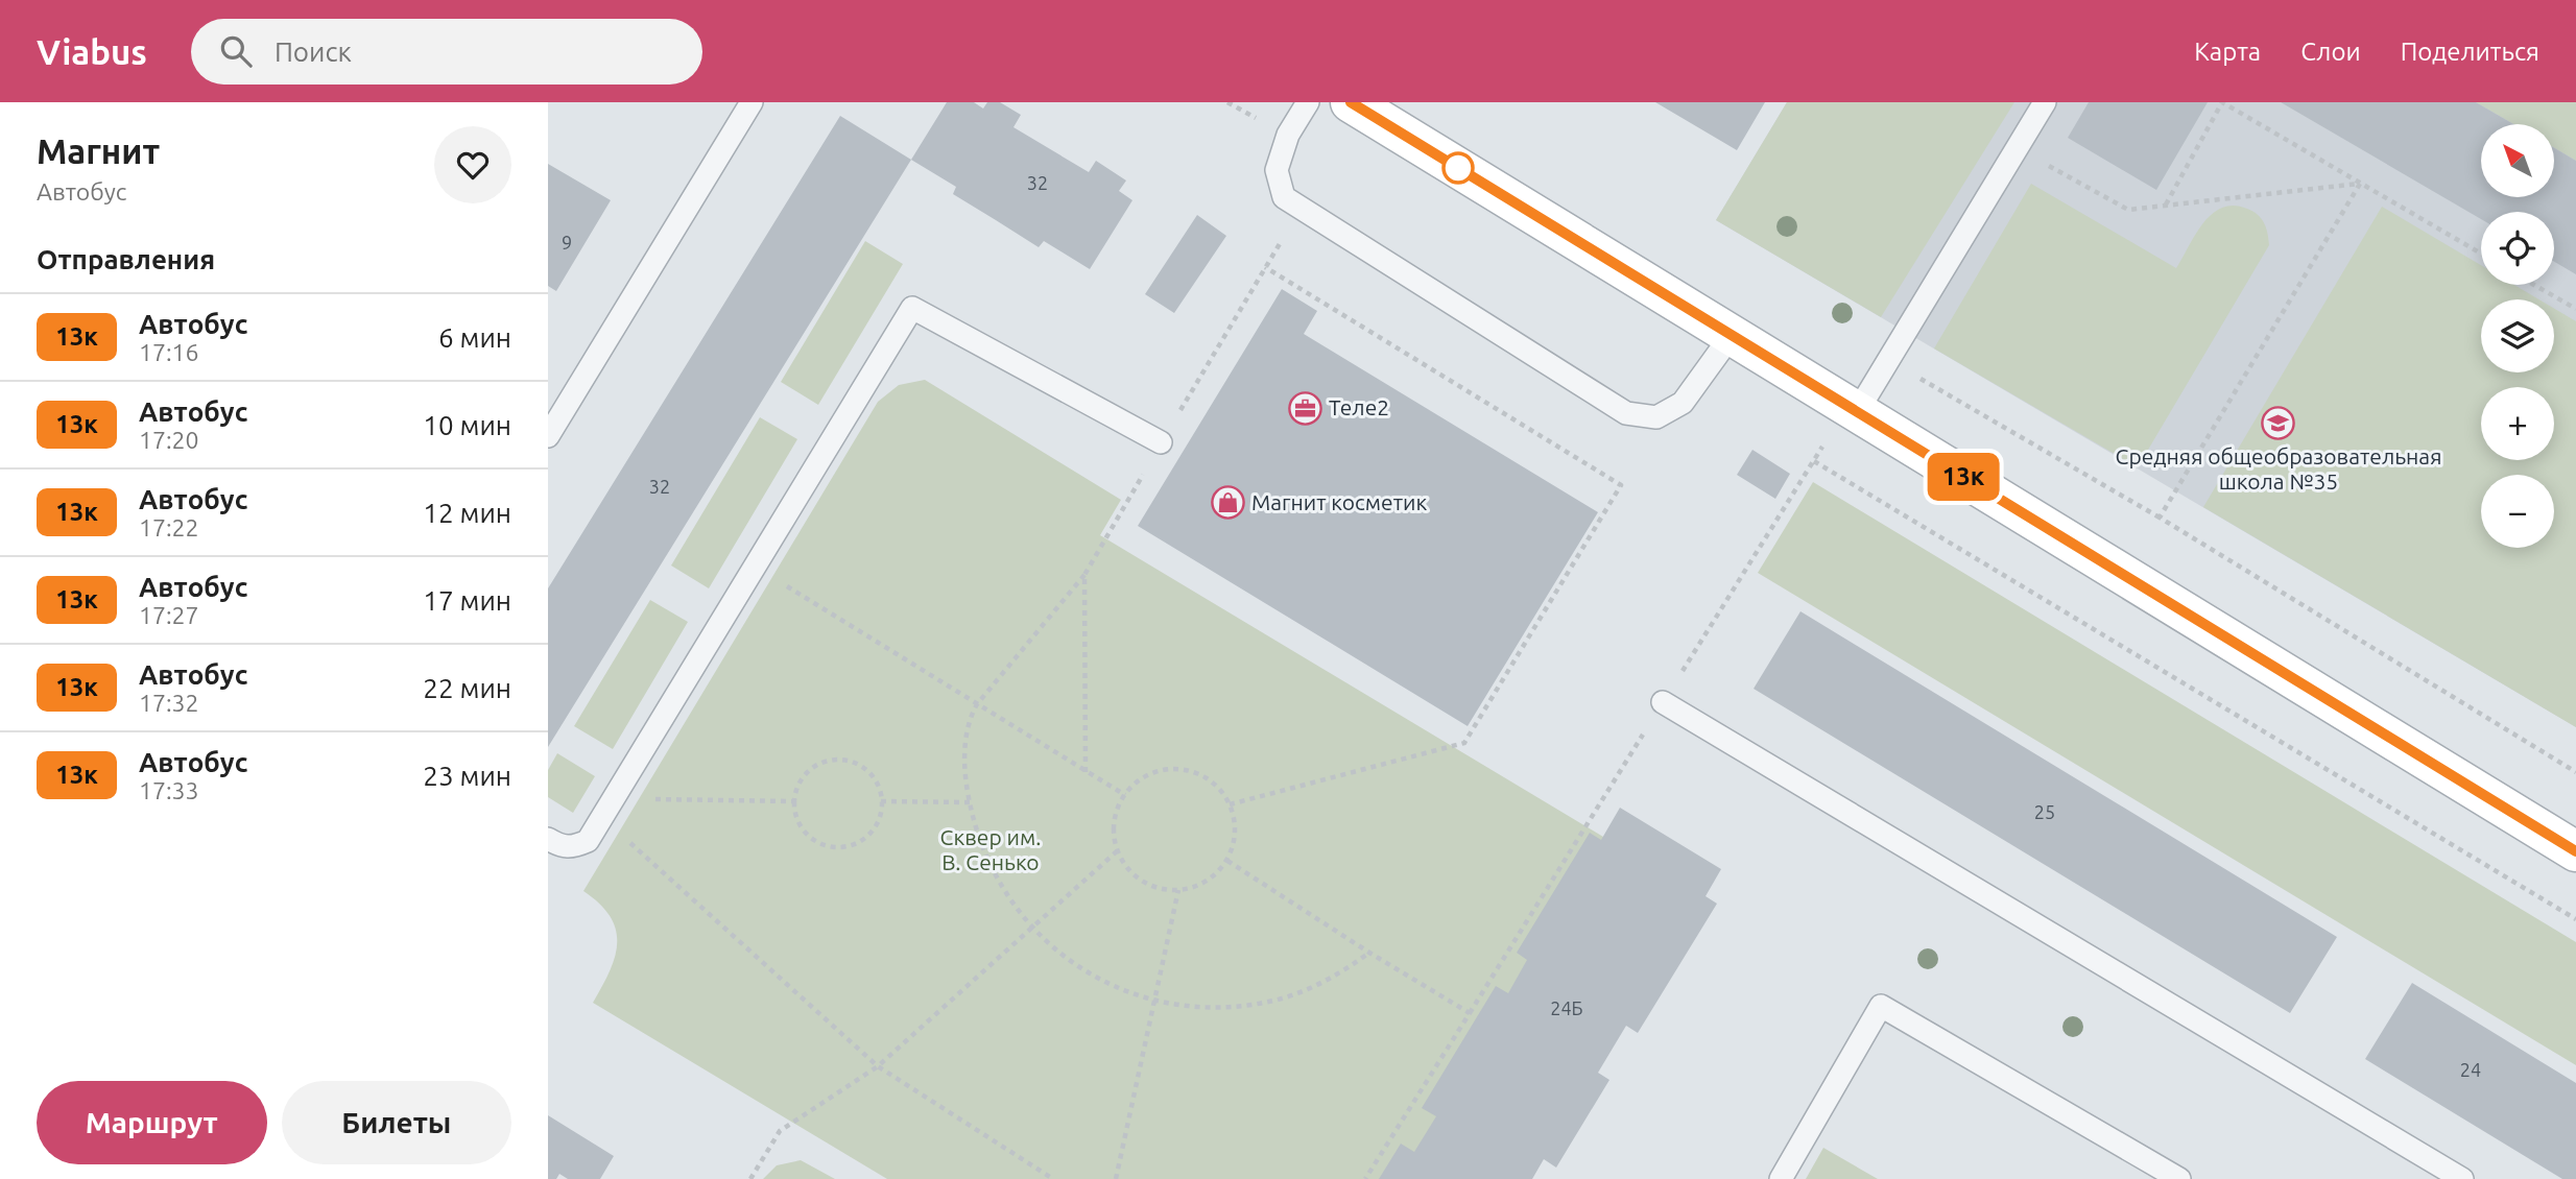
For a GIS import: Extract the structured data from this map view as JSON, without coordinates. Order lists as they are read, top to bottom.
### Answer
{
  "parks": ["Сквер им. В. Сенько"],
  "places": {
    "office": ["Теле2"],
    "school or university": ["Средняя общеобразовательная школа №35"],
    "shop": ["Магнит косметик"]
  },
  "lines": ["bus line 13к"],
  "house_numbers": [
    "32",
    "9",
    "32",
    "25",
    "24Б",
    "24"
  ],
  "north": "top left",
  "page": {
    "header": "Viabus",
    "search": "Поиск",
    "nav": ["Карта", "Слои", "Поделиться"],
    "heading": [
      ["Магнит", "Автобус"],
      "Отправления"
    ],
    "on_map": "13к",
    "map_buttons": ["+", "−"],
    "list": [
      {
        "mark": "13к",
        "name": "Автобус",
        "note": "17:16",
        "value": "6 мин"
      },
      {
        "mark": "13к",
        "name": "Автобус",
        "note": "17:20",
        "value": "10 мин"
      },
      {
        "mark": "13к",
        "name": "Автобус",
        "note": "17:22",
        "value": "12 мин"
      },
      {
        "mark": "13к",
        "name": "Автобус",
        "note": "17:27",
        "value": "17 мин"
      },
      {
        "mark": "13к",
        "name": "Автобус",
        "note": "17:32",
        "value": "22 мин"
      },
      {
        "mark": "13к",
        "name": "Автобус",
        "note": "17:33",
        "value": "23 мин"
      }
    ],
    "buttons": ["Маршрут", "Билеты"]
  }
}
